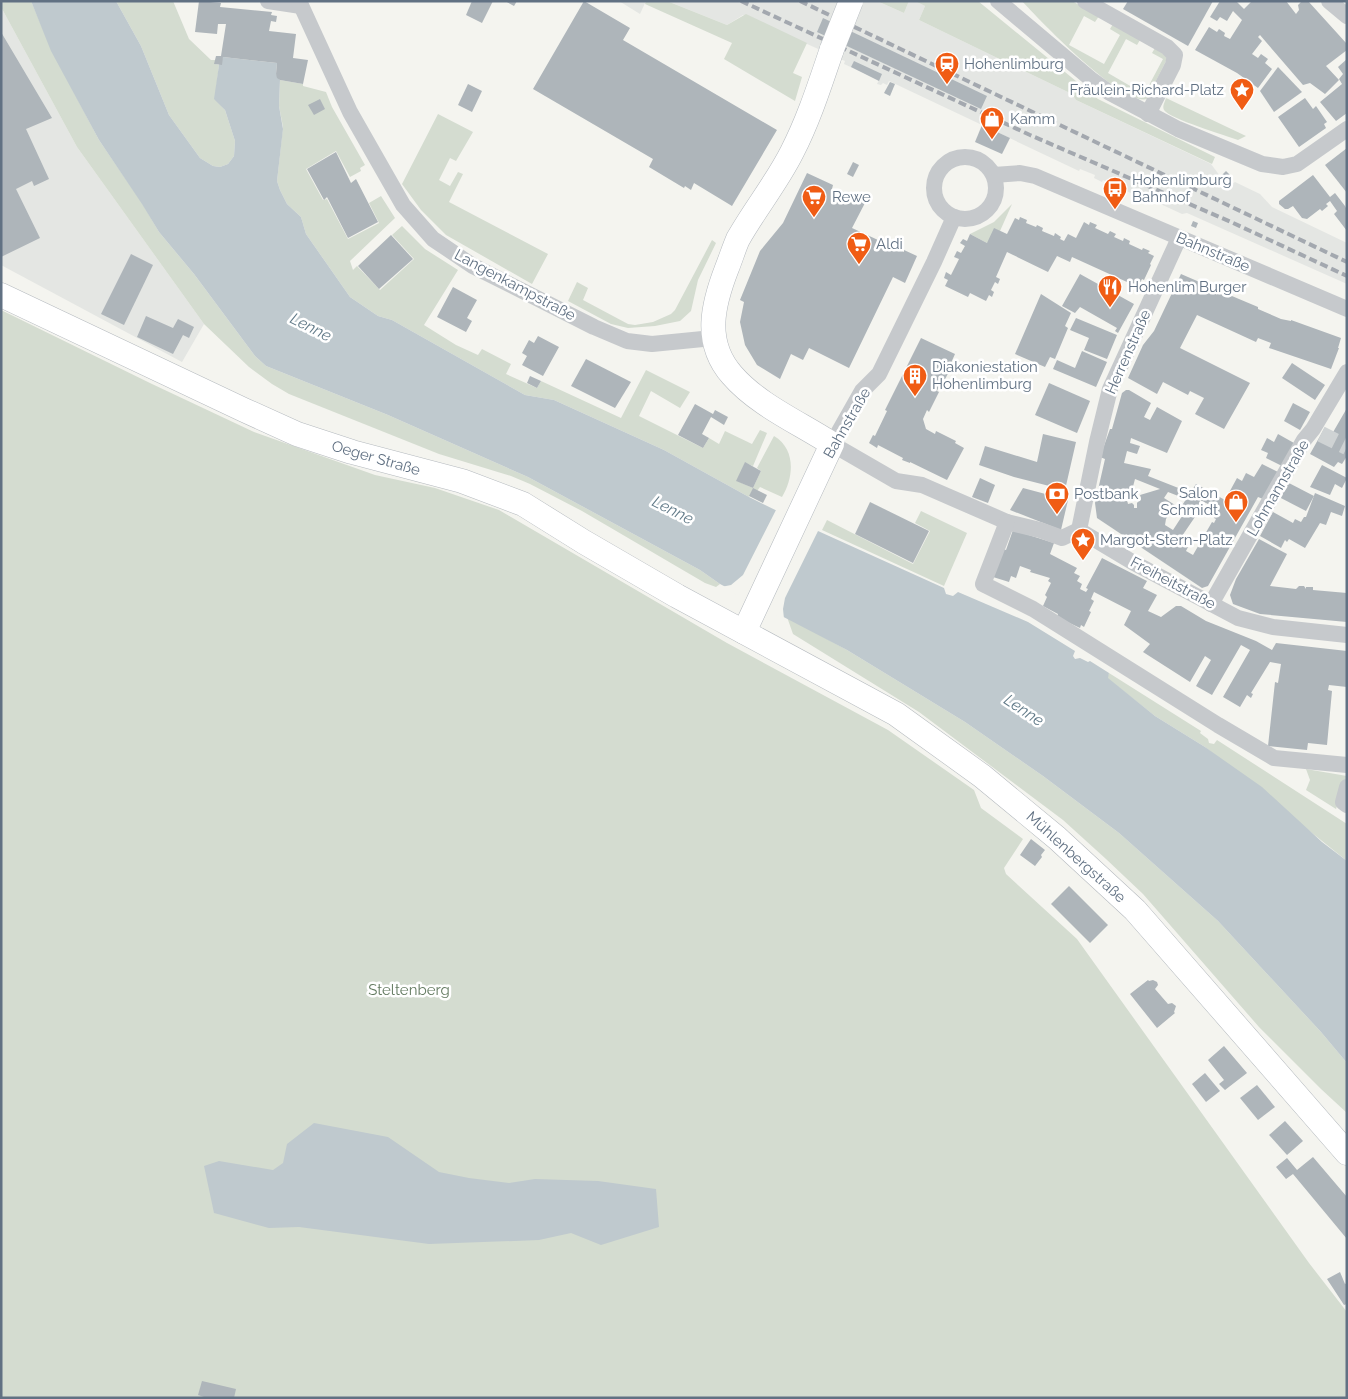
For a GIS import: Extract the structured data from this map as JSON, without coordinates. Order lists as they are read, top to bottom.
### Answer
{
  "streets": {
    "street": [
      "Bahnstraße",
      "Langenkampstraße",
      "Herrenstraße",
      "Oeger Straße",
      "Lohmannstraße",
      "Freiheitstraße",
      "Mühlenbergstraße"
    ]
  },
  "crossings": [
    ["Bahnstraße", "Herrenstraße"],
    ["Bahnstraße", "Oeger Straße"],
    ["Bahnstraße", "Mühlenbergstraße"],
    ["Herrenstraße", "Freiheitstraße"],
    ["Oeger Straße", "Mühlenbergstraße"],
    ["Lohmannstraße", "Freiheitstraße"]
  ],
  "water": ["Lenne"],
  "parks": ["Steltenberg"],
  "places": {
    "station": ["Hohenlimburg"],
    "place": ["Fräulein-Richard-Platz", "Margot-Stern-Platz"],
    "shop": ["Kamm", "Salon Schmidt"],
    "bus stop": ["Hohenlimburg Bahnhof"],
    "supermarket": ["Rewe", "Aldi"],
    "restaurant": ["Hohenlim Burger"],
    "building": ["Diakoniestation Hohenlimburg"],
    "bank": ["Postbank"]
  }
}
